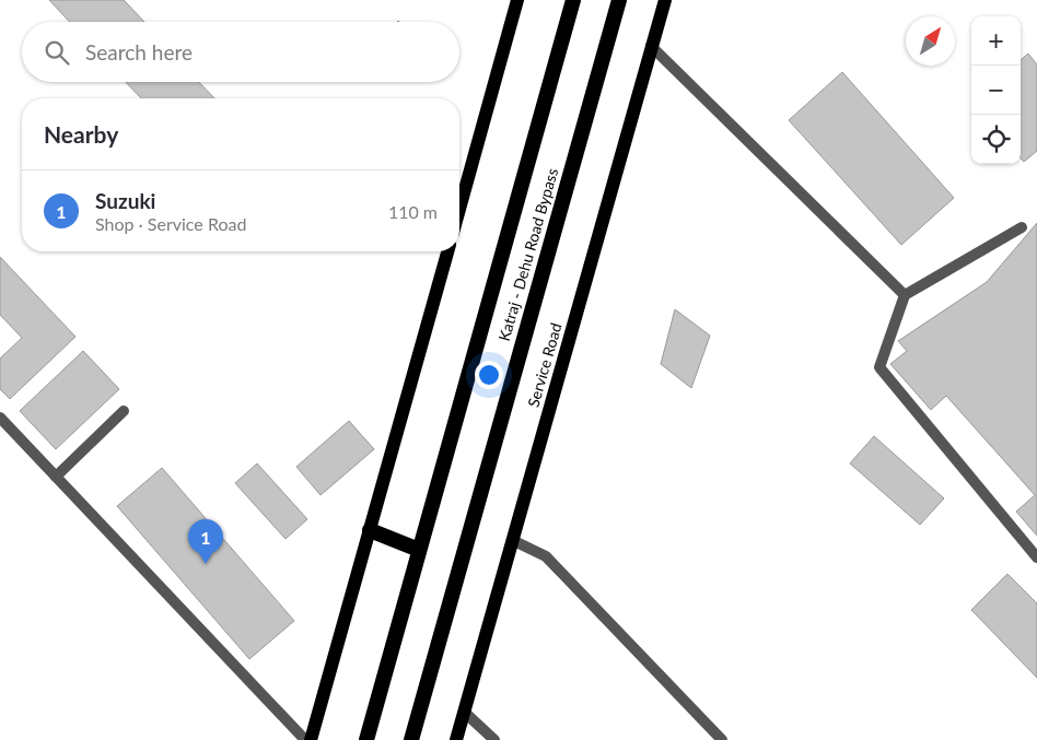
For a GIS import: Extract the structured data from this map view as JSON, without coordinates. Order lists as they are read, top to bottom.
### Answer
{
  "streets": {
    "highway": ["Katraj - Dehu Road Bypass"],
    "main road": ["Service Road"]
  },
  "north": "top right",
  "page": {
    "map_buttons": ["+", "−"],
    "search": "Search here",
    "heading": "Nearby",
    "list": [
      {
        "mark": "1",
        "name": "Suzuki",
        "note": "Shop · Service Road",
        "value": "110 m"
      }
    ],
    "pins": "1"
  }
}
